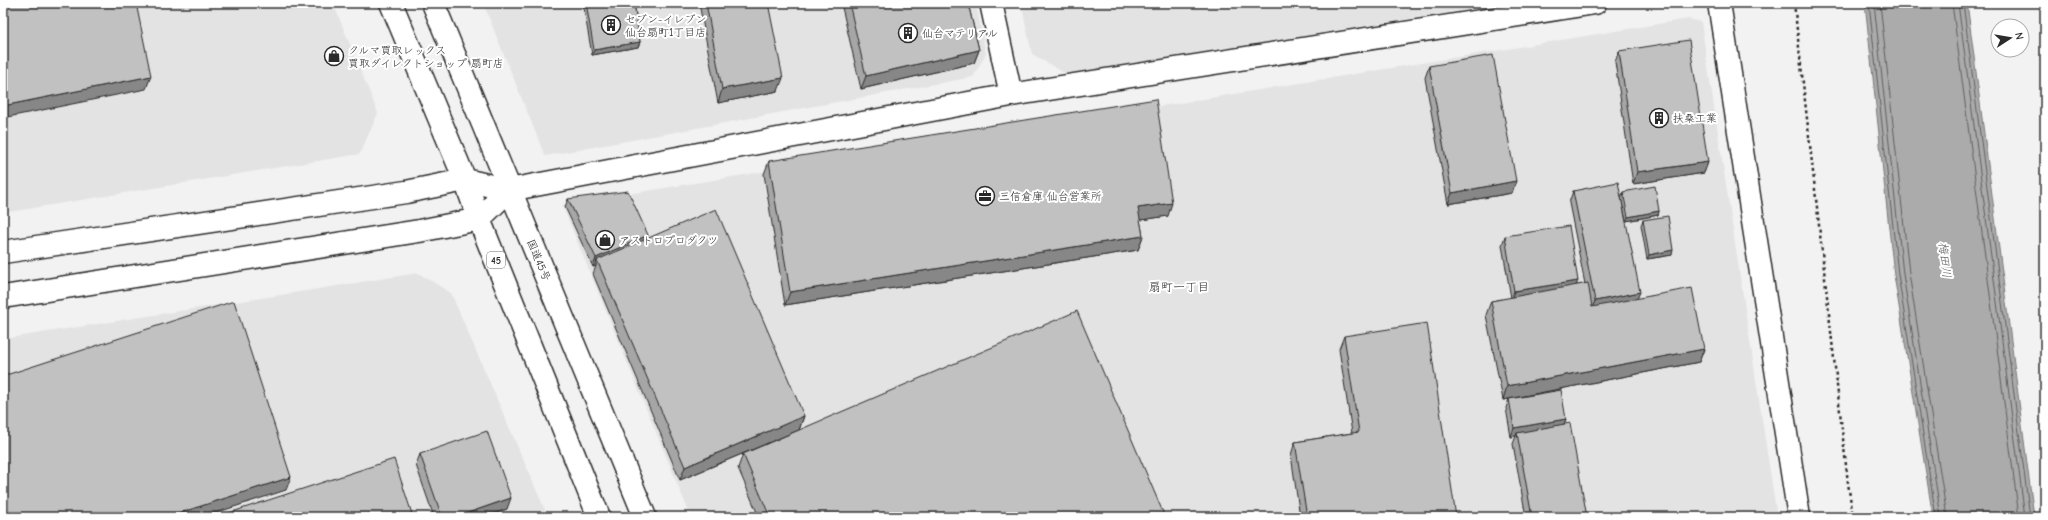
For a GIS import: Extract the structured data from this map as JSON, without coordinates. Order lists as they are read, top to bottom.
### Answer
{
  "streets": {
    "main road": ["45", "国道45号"]
  },
  "districts": ["扇町一丁目"],
  "water": ["梅田川"],
  "places": {
    "building": ["セブン-イレブン 仙台扇町1丁目店", "仙台マテリアル", "扶桑工業"],
    "shop": ["クルマ買取レックス 買取ダイレクトショップ 扇町店", "アストロプロダクツ"],
    "office": ["三信倉庫 仙台営業所"]
  },
  "north": "right"
}
